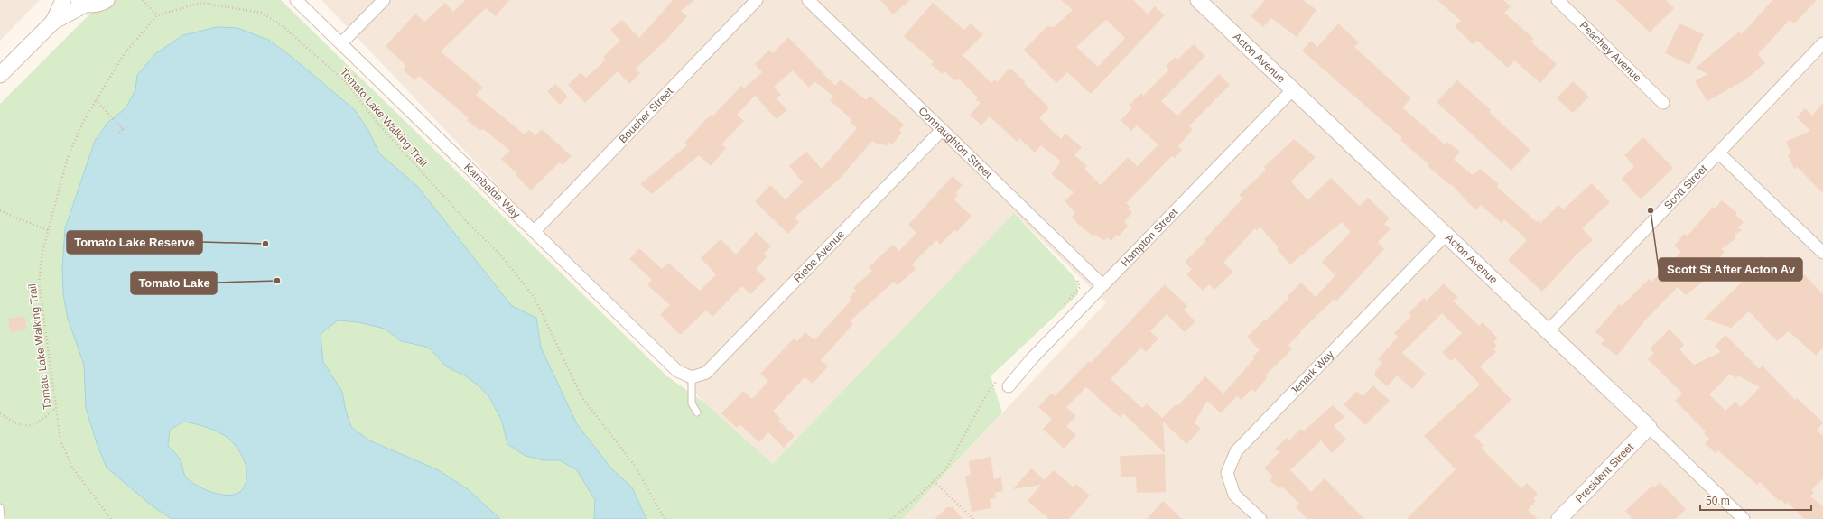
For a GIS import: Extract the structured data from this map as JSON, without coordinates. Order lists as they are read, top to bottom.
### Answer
{
  "streets": {
    "street": [
      "Peachey Avenue",
      "Acton Avenue",
      "Boucher Street",
      "Connaughton Street",
      "Scott Street",
      "Kambalda Way",
      "Hampton Street",
      "Riebe Avenue",
      "Jenark Way",
      "President Street"
    ],
    "path": ["Tomato Lake Walking Trail"]
  },
  "crossings": [
    ["Acton Avenue", "Scott Street"],
    ["Acton Avenue", "Hampton Street"],
    ["Acton Avenue", "Jenark Way"],
    ["Acton Avenue", "President Street"],
    ["Boucher Street", "Kambalda Way"],
    ["Connaughton Street", "Hampton Street"],
    ["Connaughton Street", "Riebe Avenue"],
    ["Kambalda Way", "Riebe Avenue"]
  ],
  "places": ["Scott St After Acton Av", "Tomato Lake Reserve", "Tomato Lake"],
  "scale_bar": "50 m"
}
